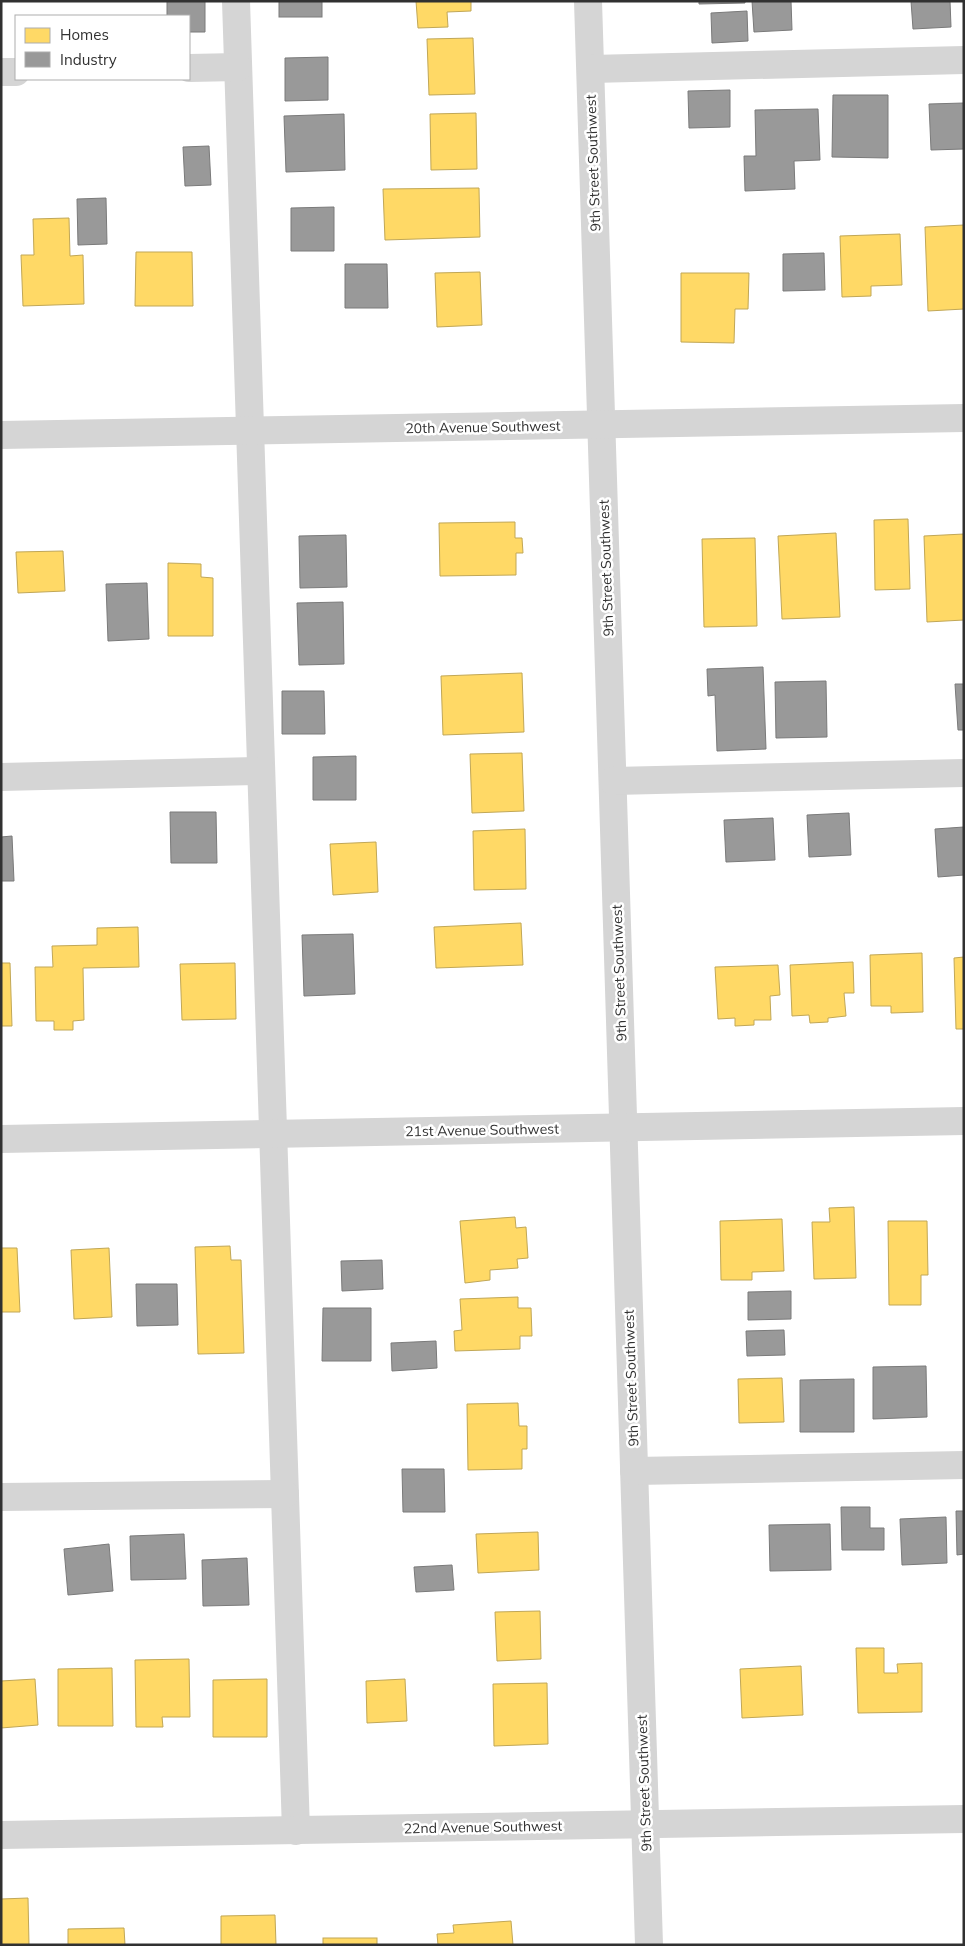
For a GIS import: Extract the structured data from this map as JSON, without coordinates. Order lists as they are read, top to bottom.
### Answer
{
  "streets": {
    "street": [
      "9th Street Southwest",
      "20th Avenue Southwest",
      "21st Avenue Southwest",
      "22nd Avenue Southwest"
    ]
  },
  "crossings": [
    ["9th Street Southwest", "20th Avenue Southwest"],
    ["9th Street Southwest", "21st Avenue Southwest"],
    ["9th Street Southwest", "22nd Avenue Southwest"]
  ],
  "legend": ["Homes", "Industry"]
}
